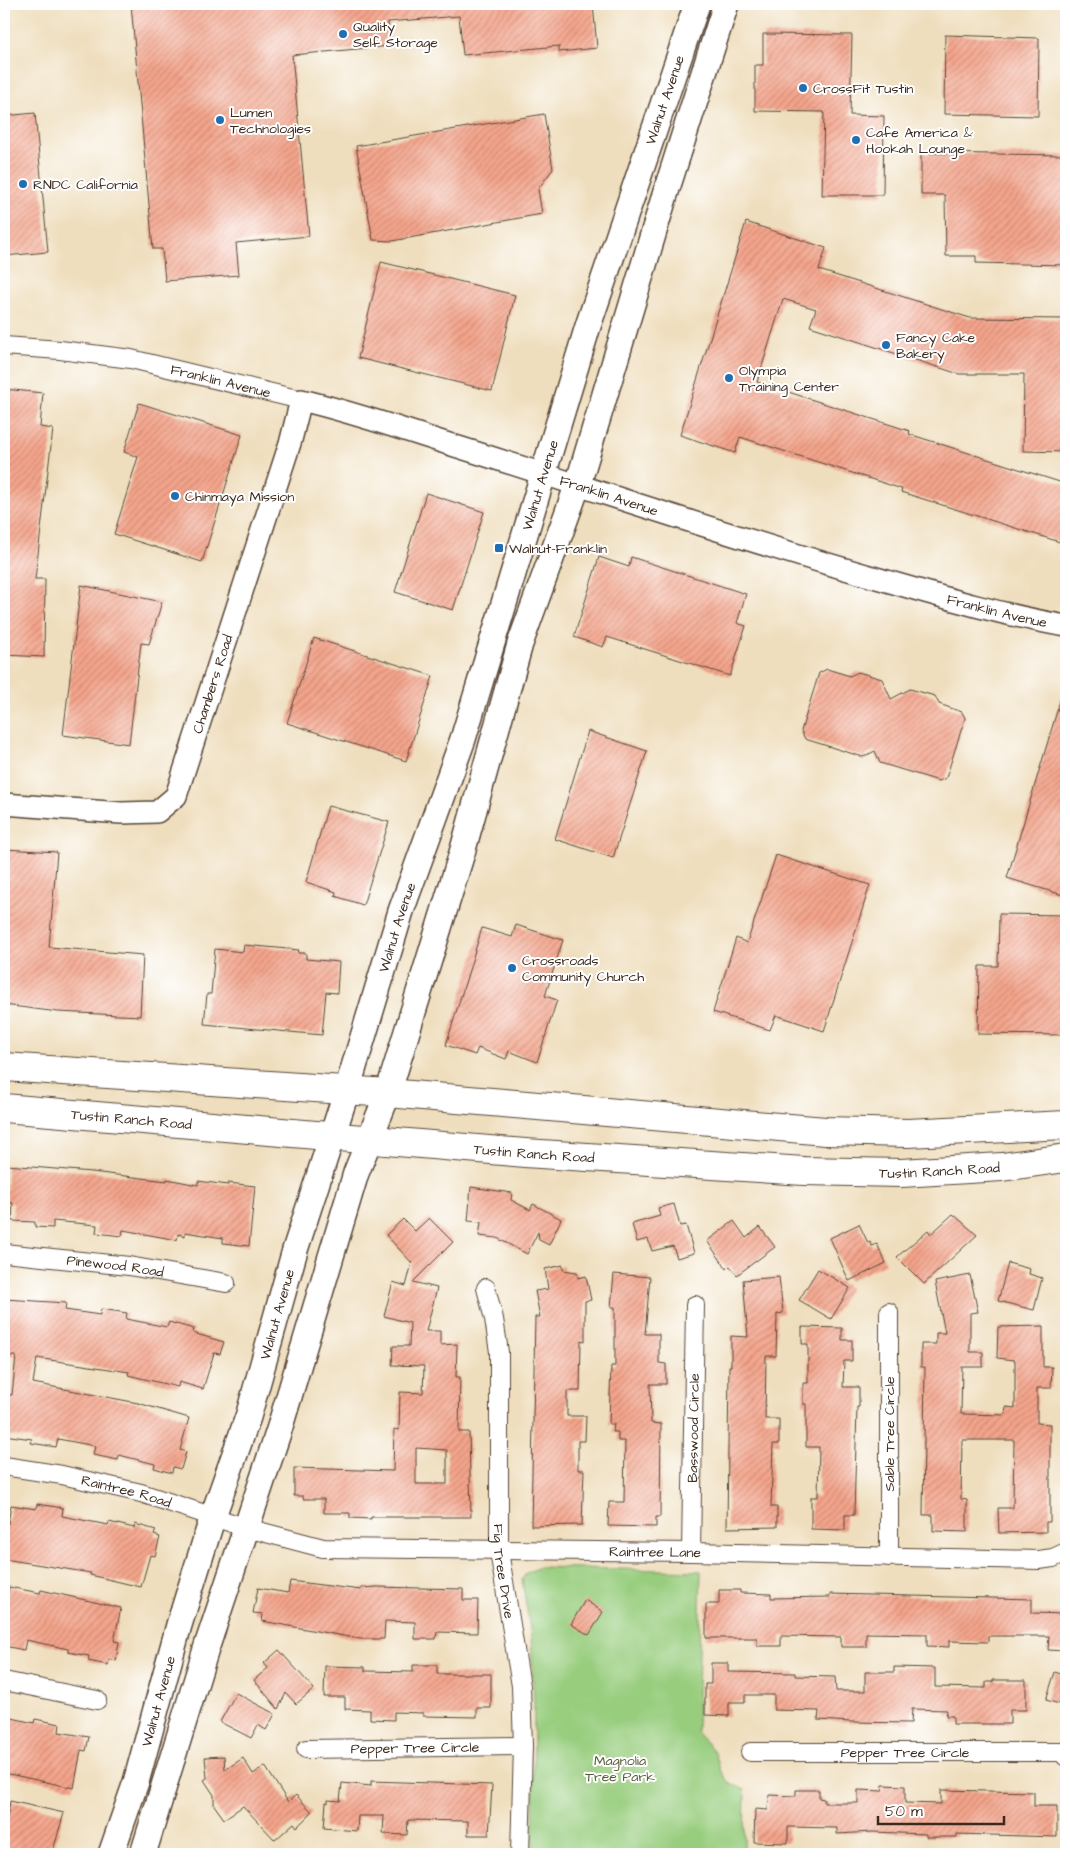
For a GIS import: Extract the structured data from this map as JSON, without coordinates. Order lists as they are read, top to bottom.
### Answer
{
  "streets": {
    "main road": ["Walnut Avenue", "Tustin Ranch Road"],
    "street": [
      "Franklin Avenue",
      "Chambers Road",
      "Pinewood Road",
      "Basswood Circle",
      "Sable Tree Circle",
      "Raintree Road",
      "Raintree Lane",
      "Fig Tree Drive",
      "Pepper Tree Circle"
    ]
  },
  "crossings": [
    ["Walnut Avenue", "Franklin Avenue"],
    ["Walnut Avenue", "Tustin Ranch Road"],
    ["Walnut Avenue", "Raintree Road"],
    ["Franklin Avenue", "Chambers Road"],
    ["Basswood Circle", "Raintree Lane"],
    ["Sable Tree Circle", "Raintree Lane"],
    ["Raintree Road", "Raintree Lane"],
    ["Raintree Lane", "Fig Tree Drive"],
    ["Fig Tree Drive", "Pepper Tree Circle"]
  ],
  "parks": ["Magnolia Tree Park"],
  "places": {
    "other": [
      "Quality Self Storage",
      "CrossFit Tustin",
      "Lumen Technologies",
      "Cafe America & Hookah Lounge",
      "RNDC California",
      "Fancy Cake Bakery",
      "Olympia Training Center",
      "Chinmaya Mission",
      "Crossroads Community Church"
    ],
    "transit": ["Walnut-Franklin"]
  },
  "scale_bar": "50 m"
}
